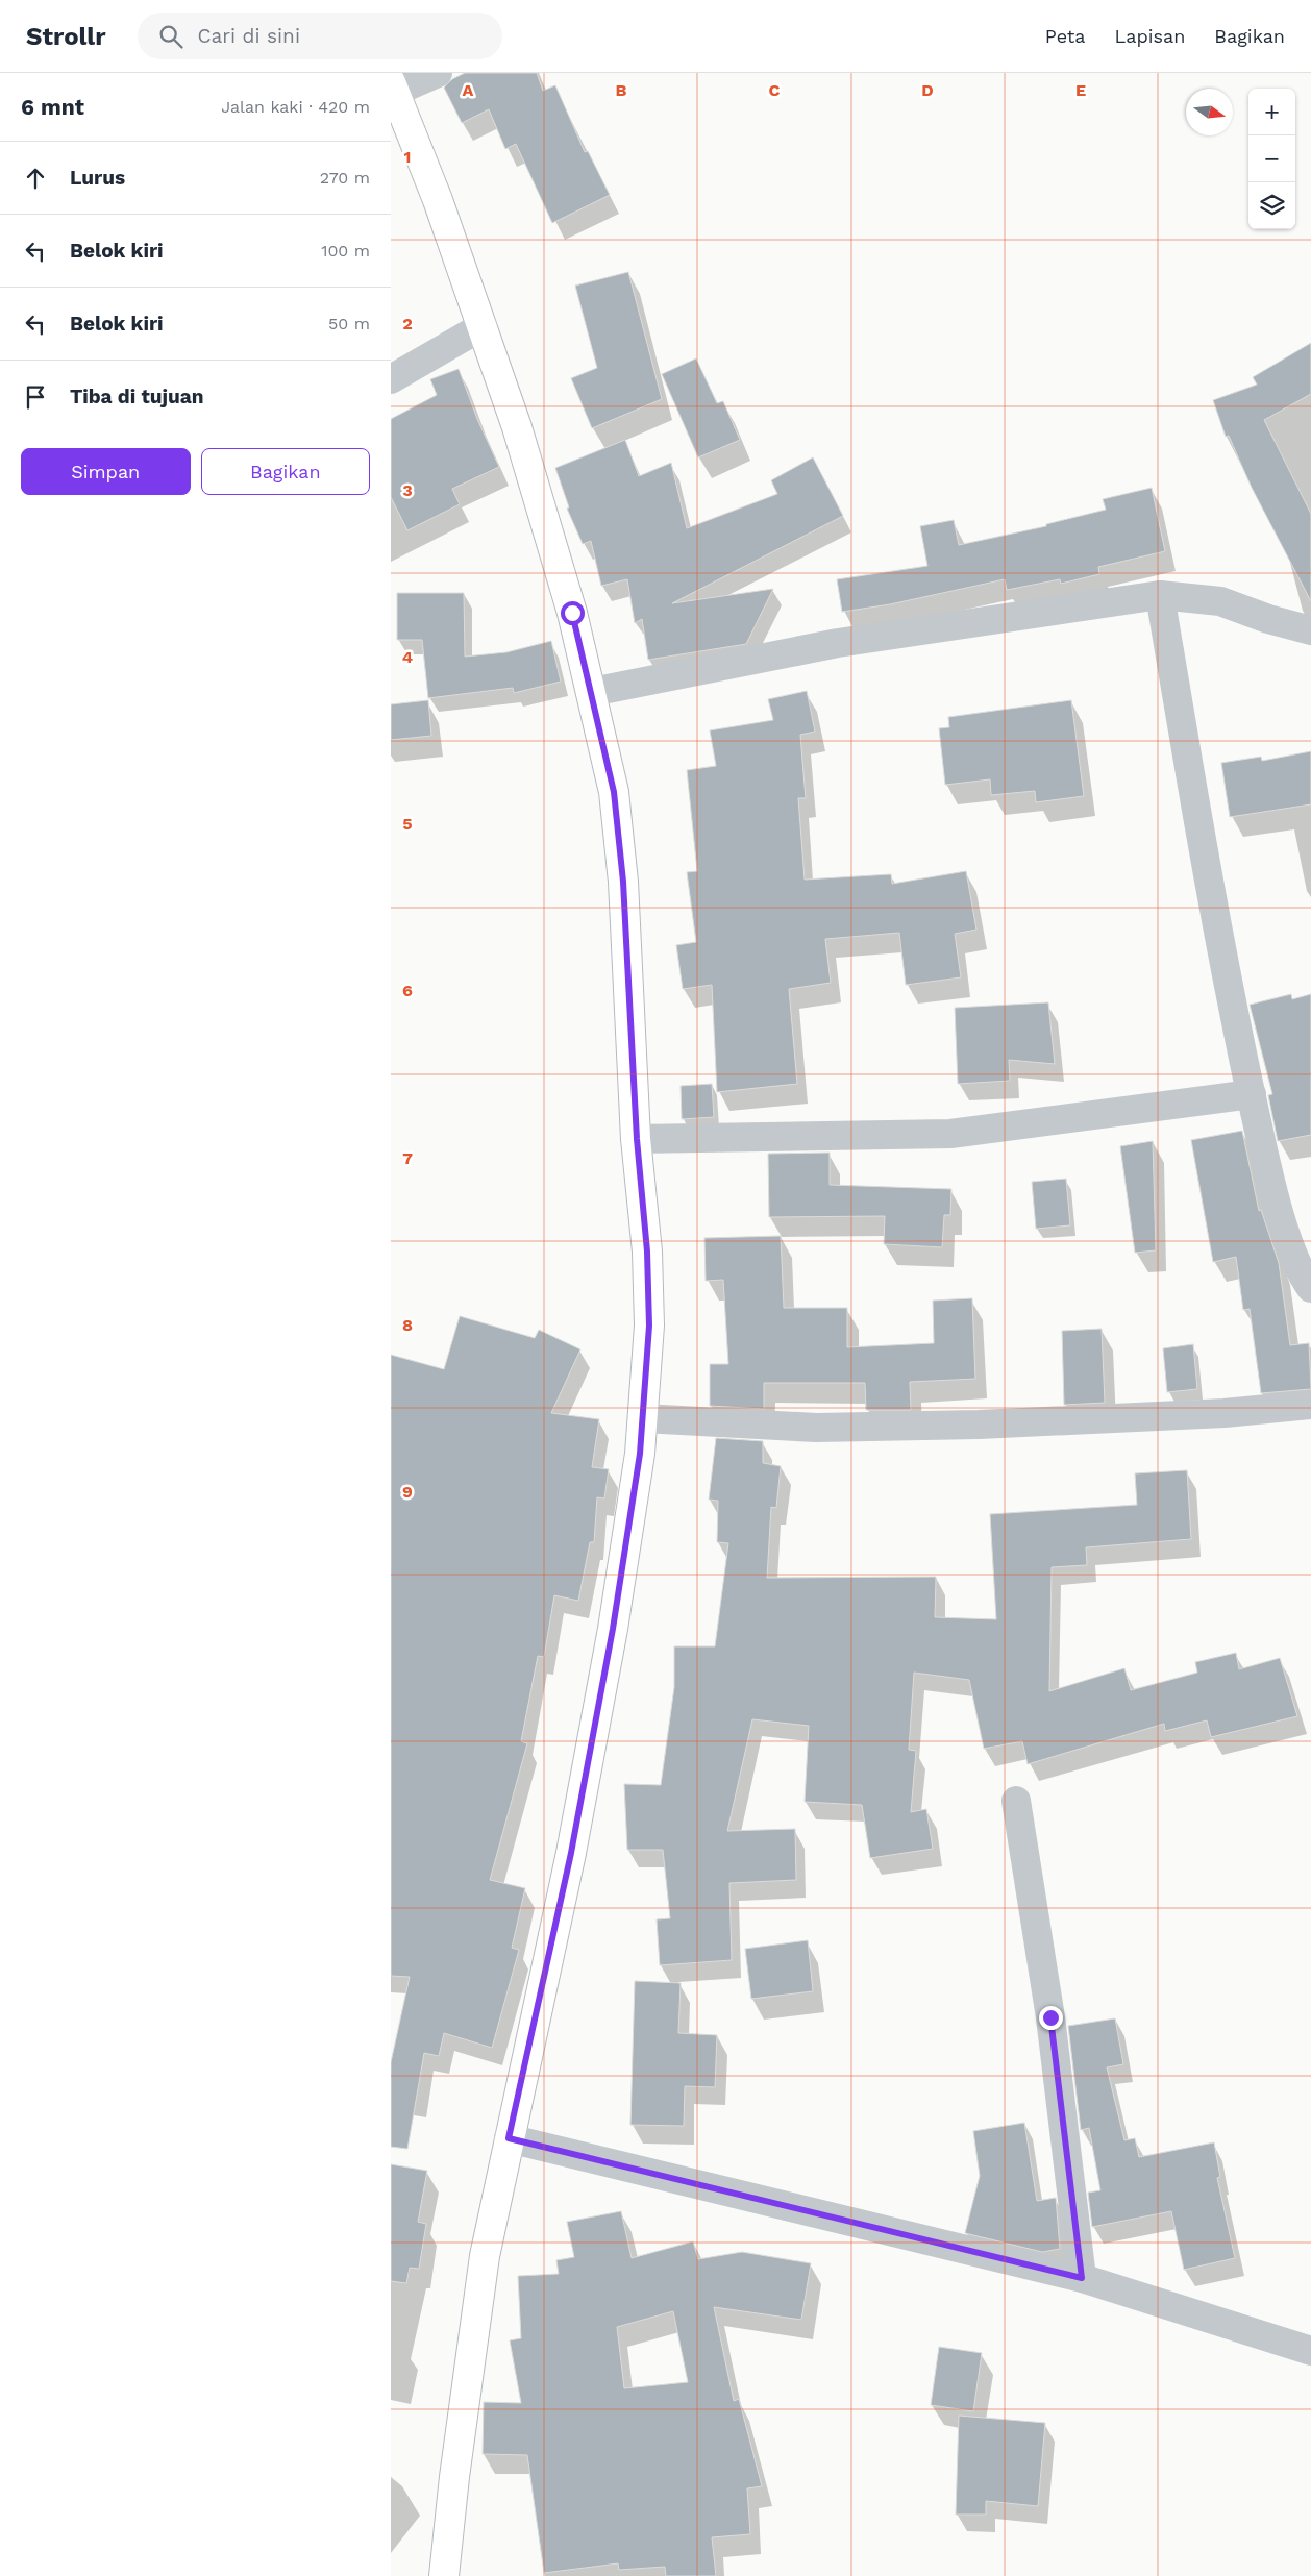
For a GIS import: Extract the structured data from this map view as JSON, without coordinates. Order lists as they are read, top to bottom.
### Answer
{
  "north": "right",
  "page": {
    "header": "Strollr",
    "search": "Cari di sini",
    "nav": ["Peta", "Lapisan", "Bagikan"],
    "heading": ["6 mnt", "Jalan kaki · 420 m"],
    "map_buttons": ["+", "−"],
    "list": [
      ["Lurus", "270 m"],
      ["Belok kiri", "100 m"],
      ["Belok kiri", "50 m"],
      "Tiba di tujuan"
    ],
    "buttons": ["Simpan", "Bagikan"]
  },
  "grid": {
    "columns": [
      "A",
      "B",
      "C",
      "D",
      "E"
    ],
    "rows": [
      "1",
      "2",
      "3",
      "4",
      "5",
      "6",
      "7",
      "8",
      "9"
    ]
  }
}
